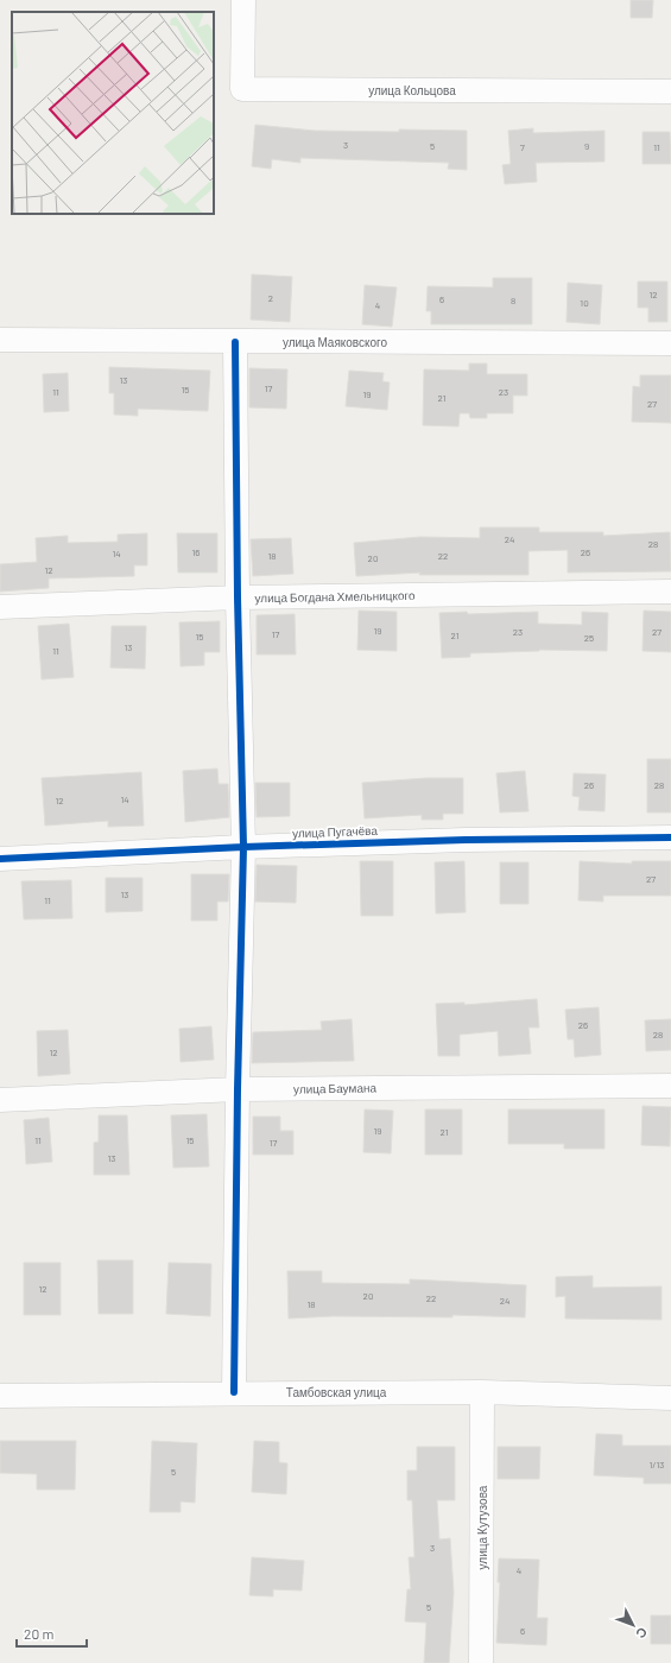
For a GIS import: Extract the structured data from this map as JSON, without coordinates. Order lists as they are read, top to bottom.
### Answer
{
  "streets": {
    "street": [
      "улица Кольцова",
      "улица Маяковского",
      "улица Богдана Хмельницкого",
      "улица Пугачёва",
      "улица Баумана",
      "Тамбовская улица",
      "улица Кутузова"
    ]
  },
  "crossings": [
    ["Тамбовская улица", "улица Кутузова"]
  ],
  "house_numbers": [
    "3",
    "5",
    "9",
    "7",
    "11",
    "12",
    "2",
    "6",
    "8",
    "10",
    "4",
    "13",
    "17",
    "15",
    "11",
    "23",
    "19",
    "21",
    "27",
    "24",
    "28",
    "16",
    "26",
    "14",
    "18",
    "22",
    "20",
    "12",
    "19",
    "23",
    "27",
    "17",
    "21",
    "15",
    "25",
    "13",
    "11",
    "26",
    "28",
    "14",
    "12",
    "27",
    "13",
    "11",
    "26",
    "28",
    "12",
    "19",
    "21",
    "11",
    "15",
    "17",
    "13",
    "12",
    "20",
    "22",
    "24",
    "18",
    "1/13",
    "5",
    "3",
    "4",
    "5",
    "6"
  ],
  "scale_bar": "20 m",
  "north": "bottom right"
}
